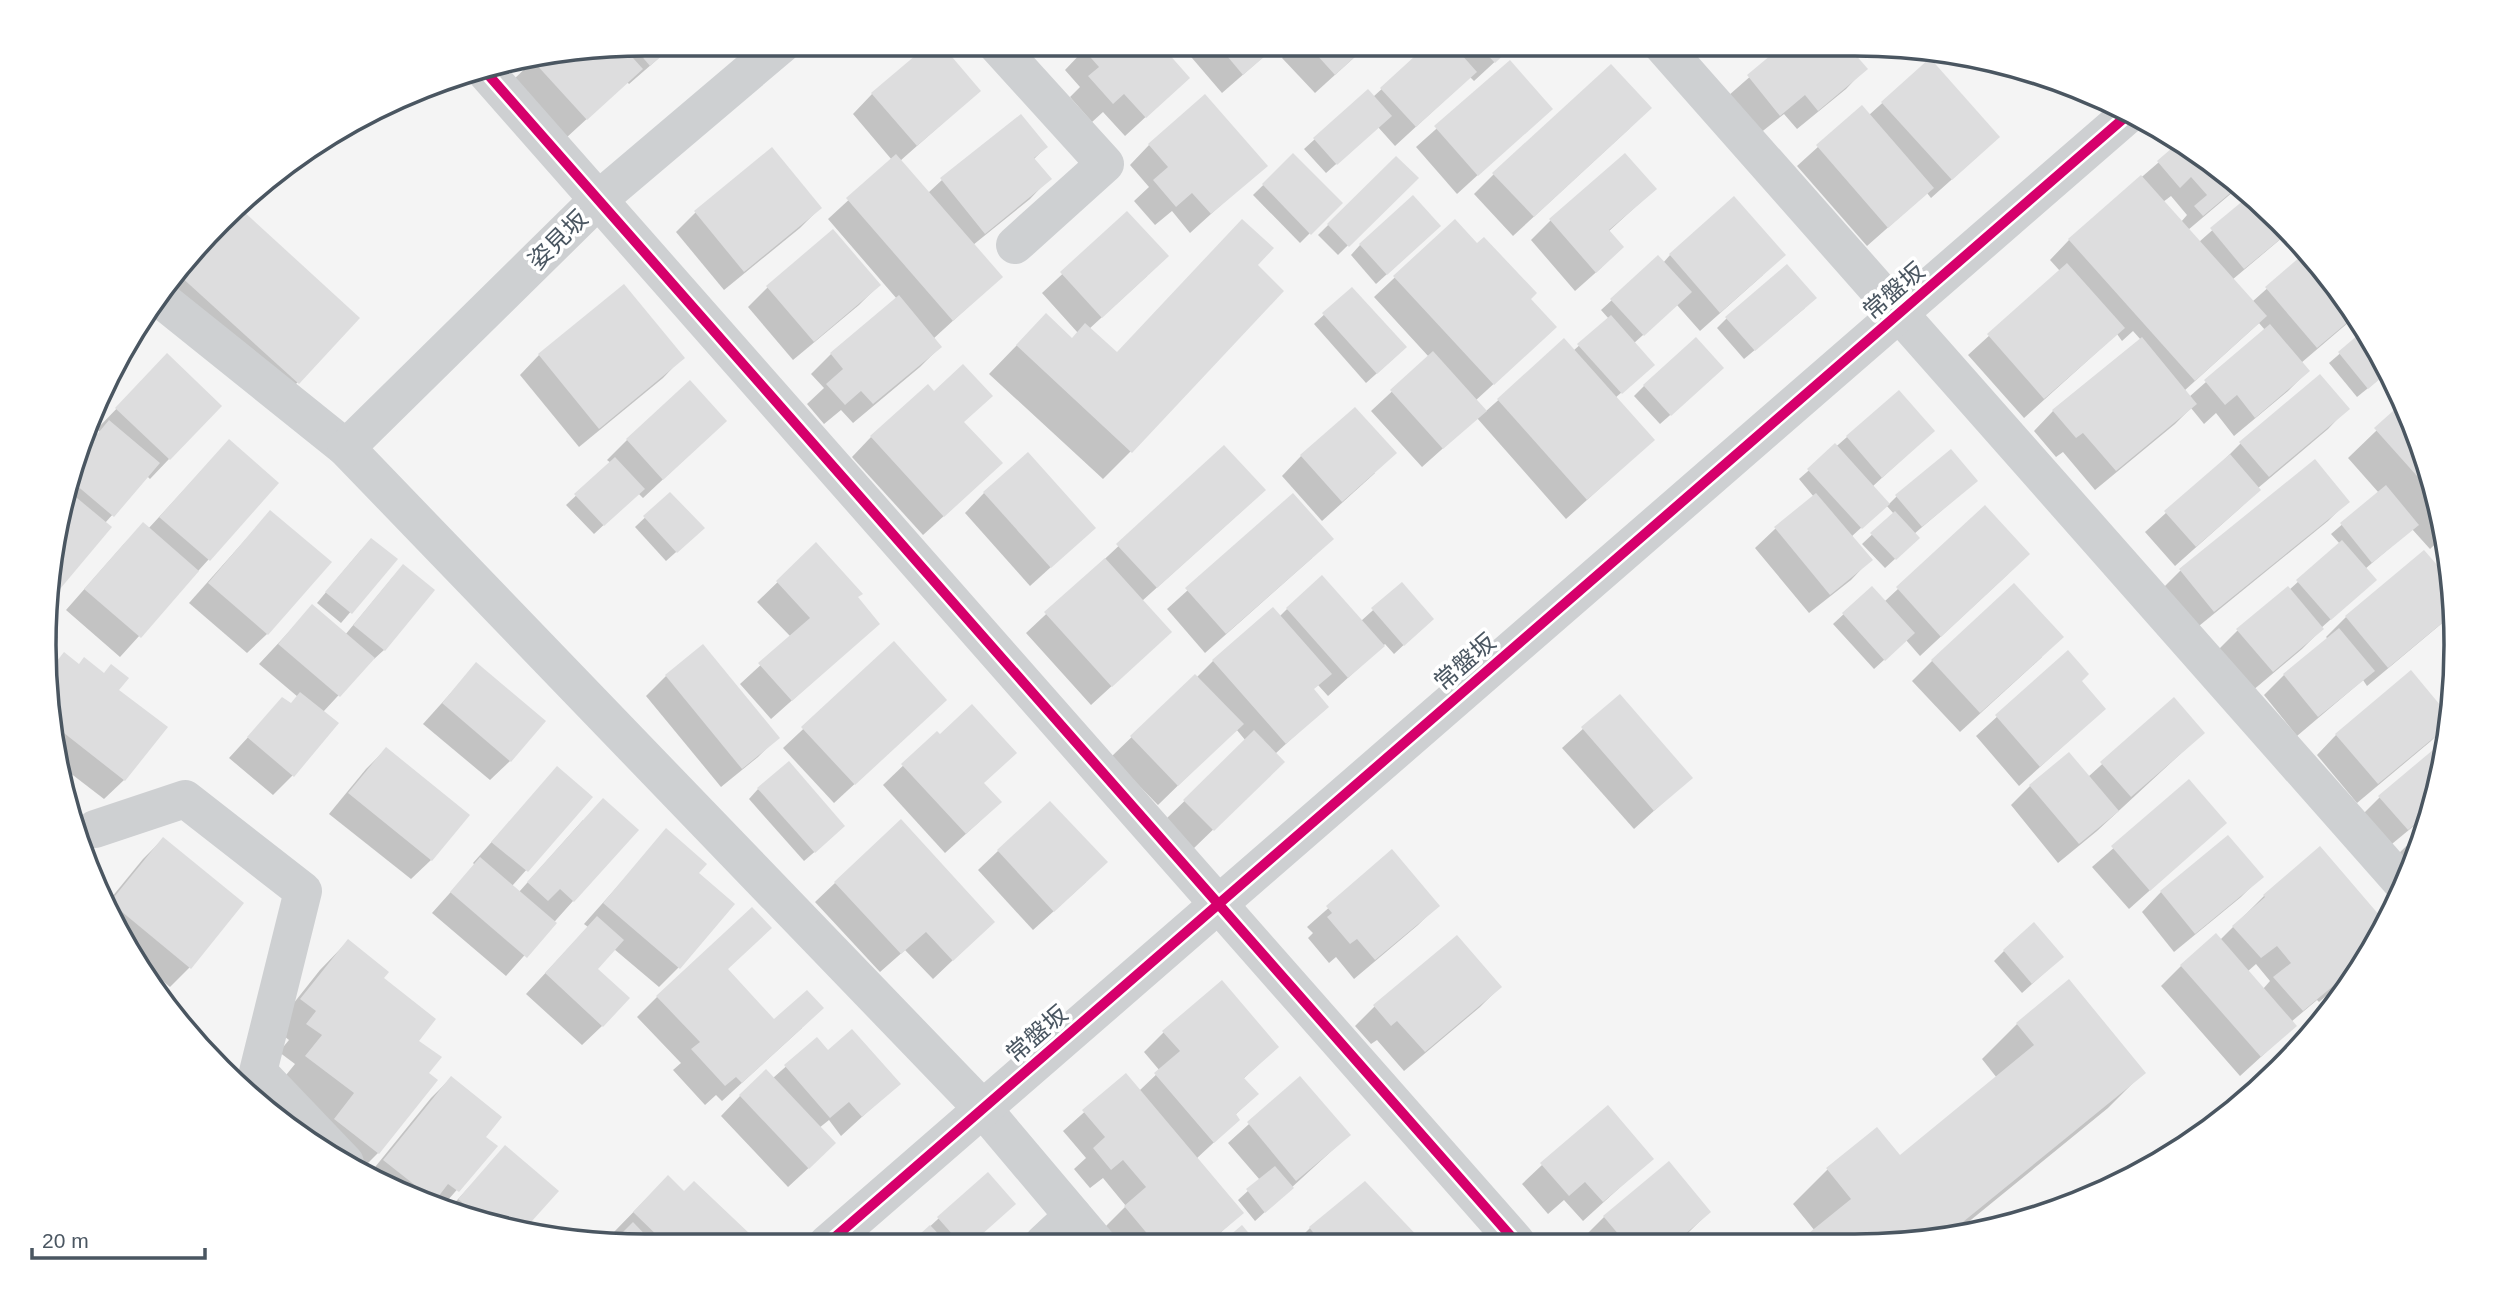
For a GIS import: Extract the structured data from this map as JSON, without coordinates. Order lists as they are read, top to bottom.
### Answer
{
  "streets": {
    "street": ["姿見坂", "常盤坂"]
  },
  "scale_bar": "20 m"
}
